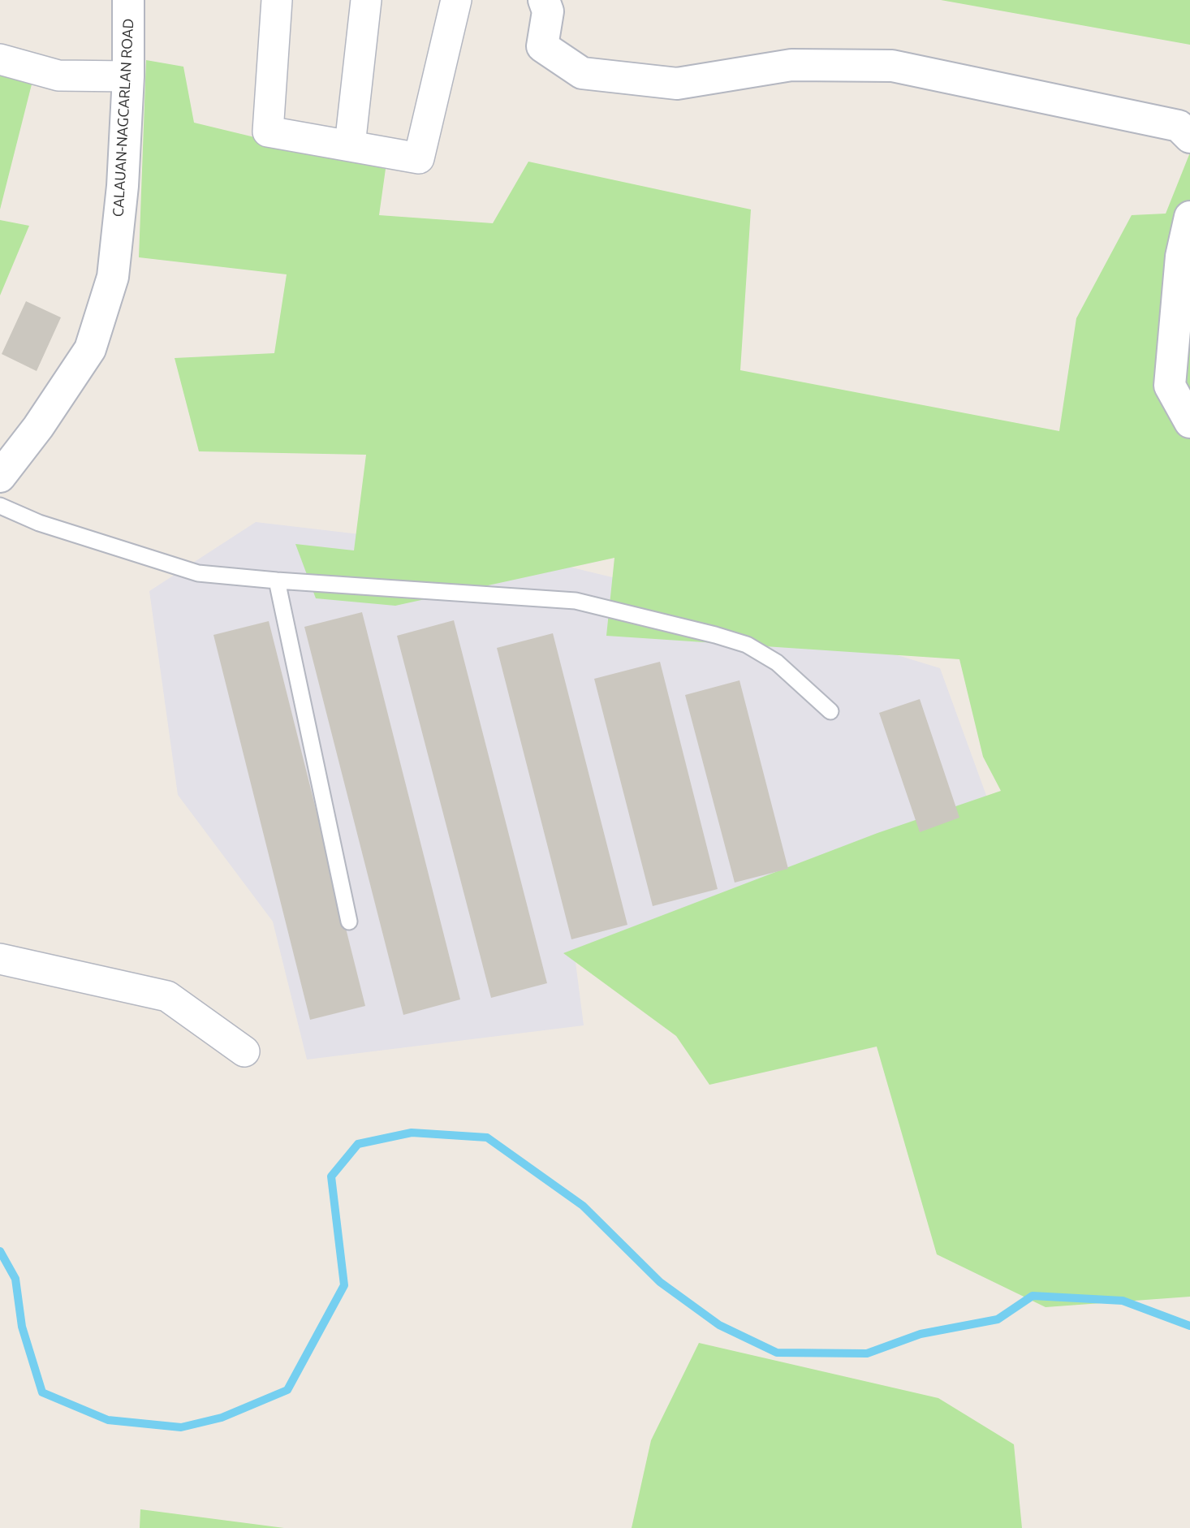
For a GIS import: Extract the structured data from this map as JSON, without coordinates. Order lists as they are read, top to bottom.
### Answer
{
  "streets": {
    "street": ["CALAUAN-NAGCARLAN ROAD"]
  }
}
